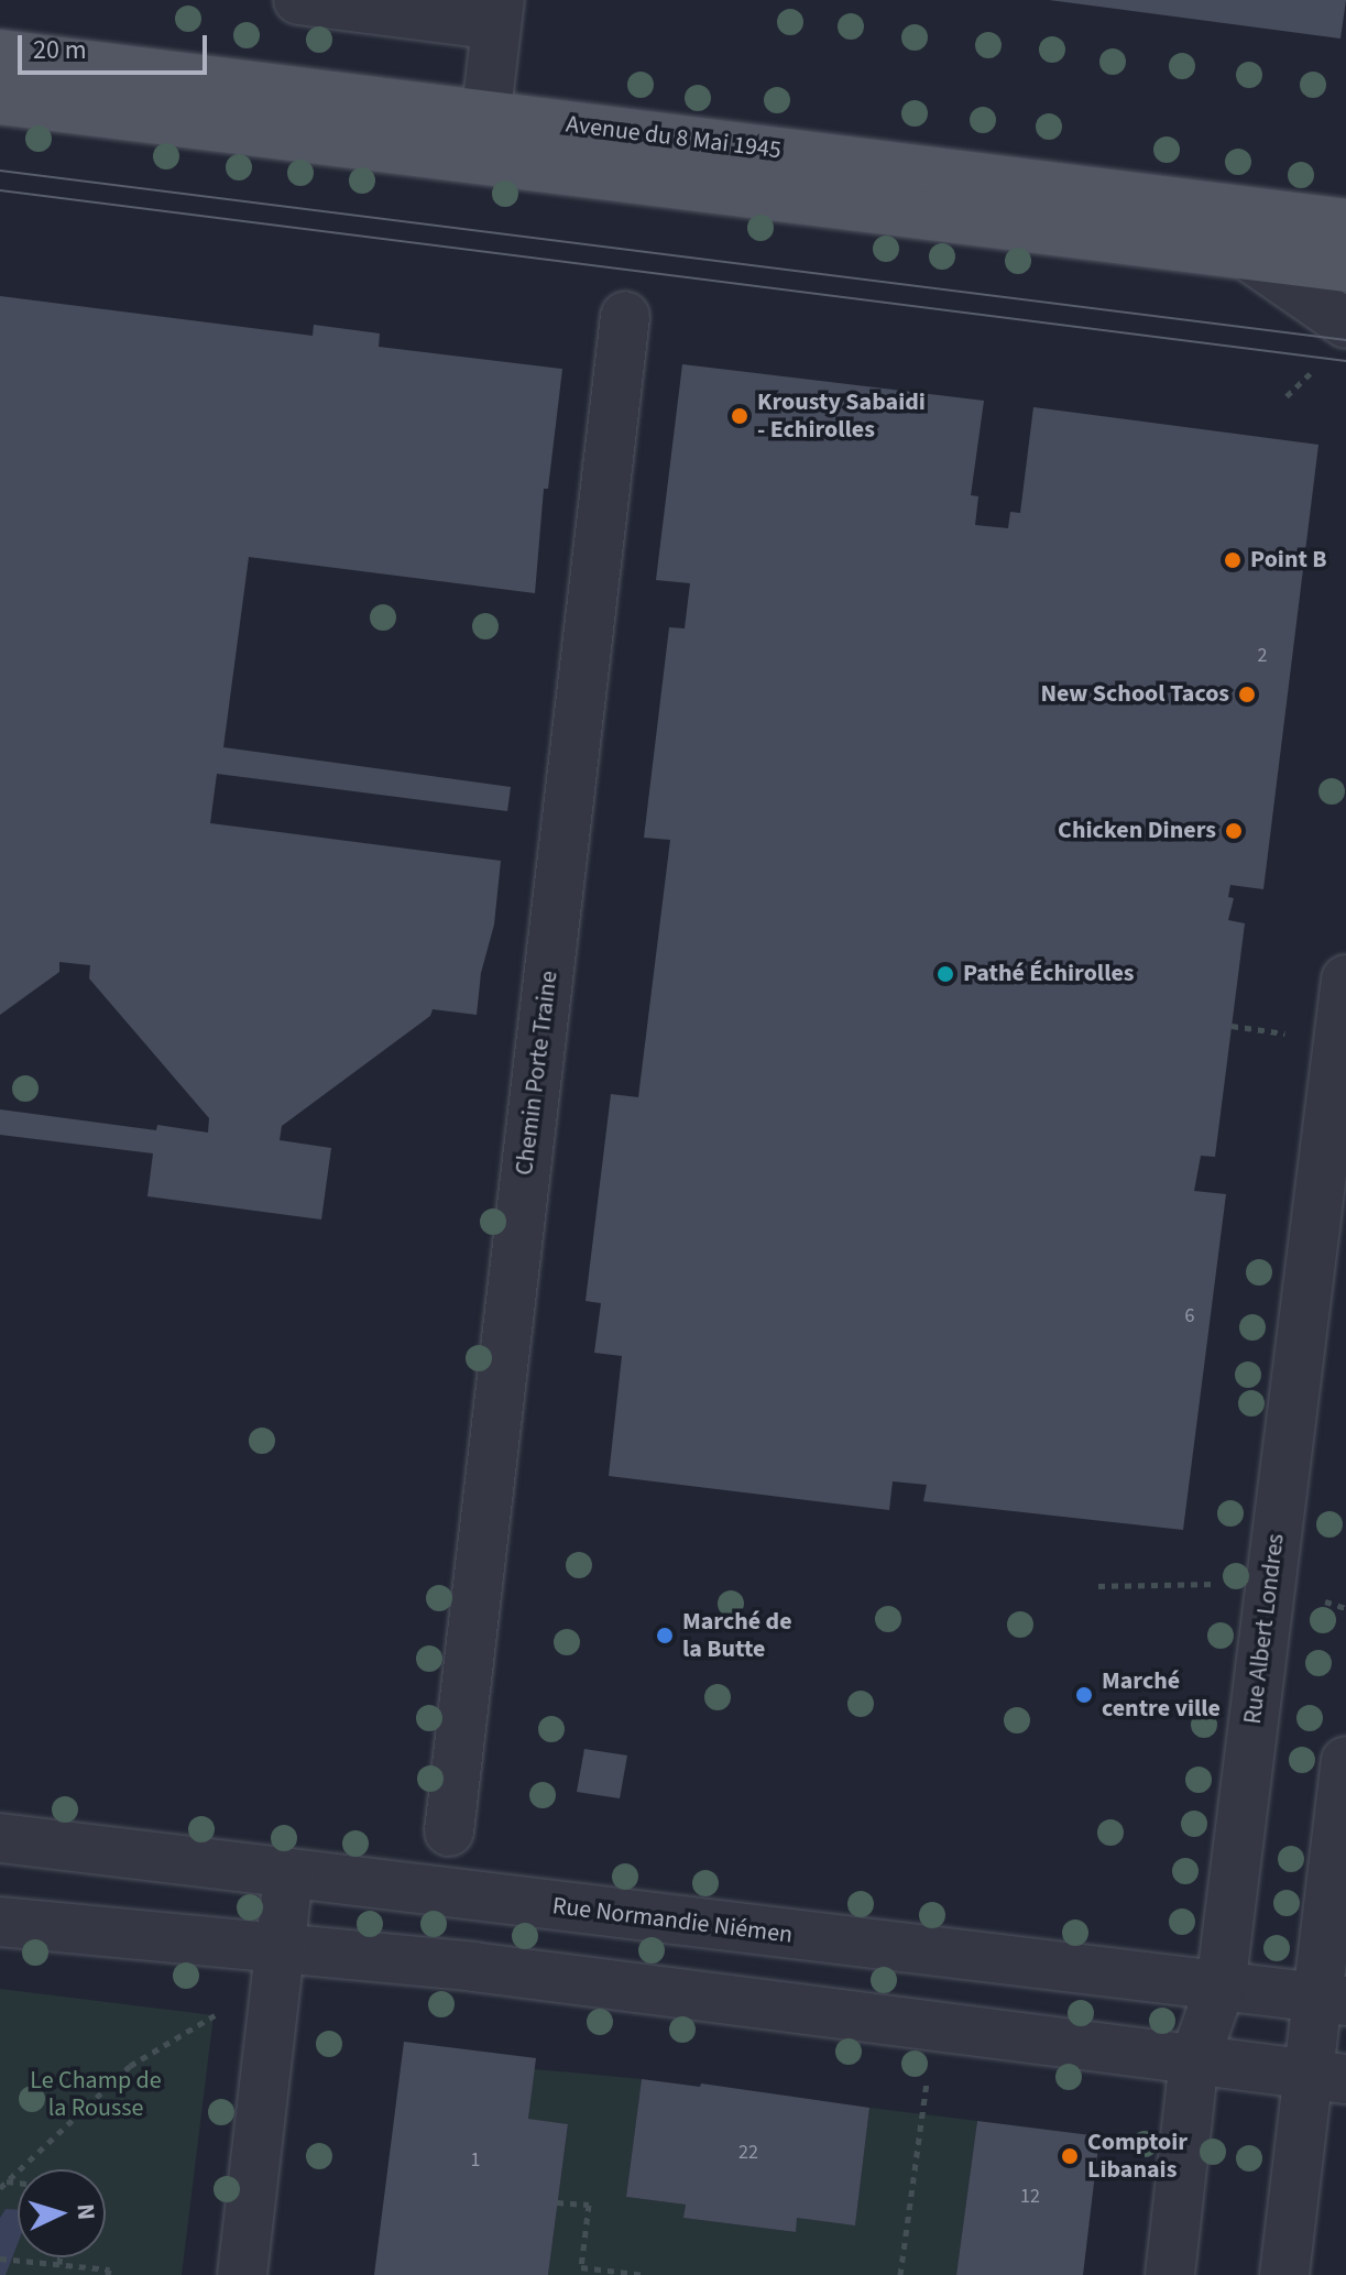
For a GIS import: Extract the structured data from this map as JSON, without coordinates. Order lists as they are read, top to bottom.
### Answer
{
  "streets": {
    "main road": ["Avenue du 8 Mai 1945"],
    "street": ["Chemin Porte Traine", "Rue Albert Londres", "Rue Normandie Niémen"]
  },
  "crossings": [
    ["Rue Albert Londres", "Rue Normandie Niémen"]
  ],
  "parks": ["Le Champ de la Rousse"],
  "places": [
    "Krousty Sabaidi - Echirolles",
    "Point B",
    "New School Tacos",
    "Chicken Diners",
    "Pathé Échirolles",
    "Marché de la Butte",
    "Marché centre ville",
    "Comptoir Libanais"
  ],
  "house_numbers": [
    "2",
    "6",
    "22",
    "1",
    "12"
  ],
  "scale_bar": "20 m",
  "north": "right"
}
